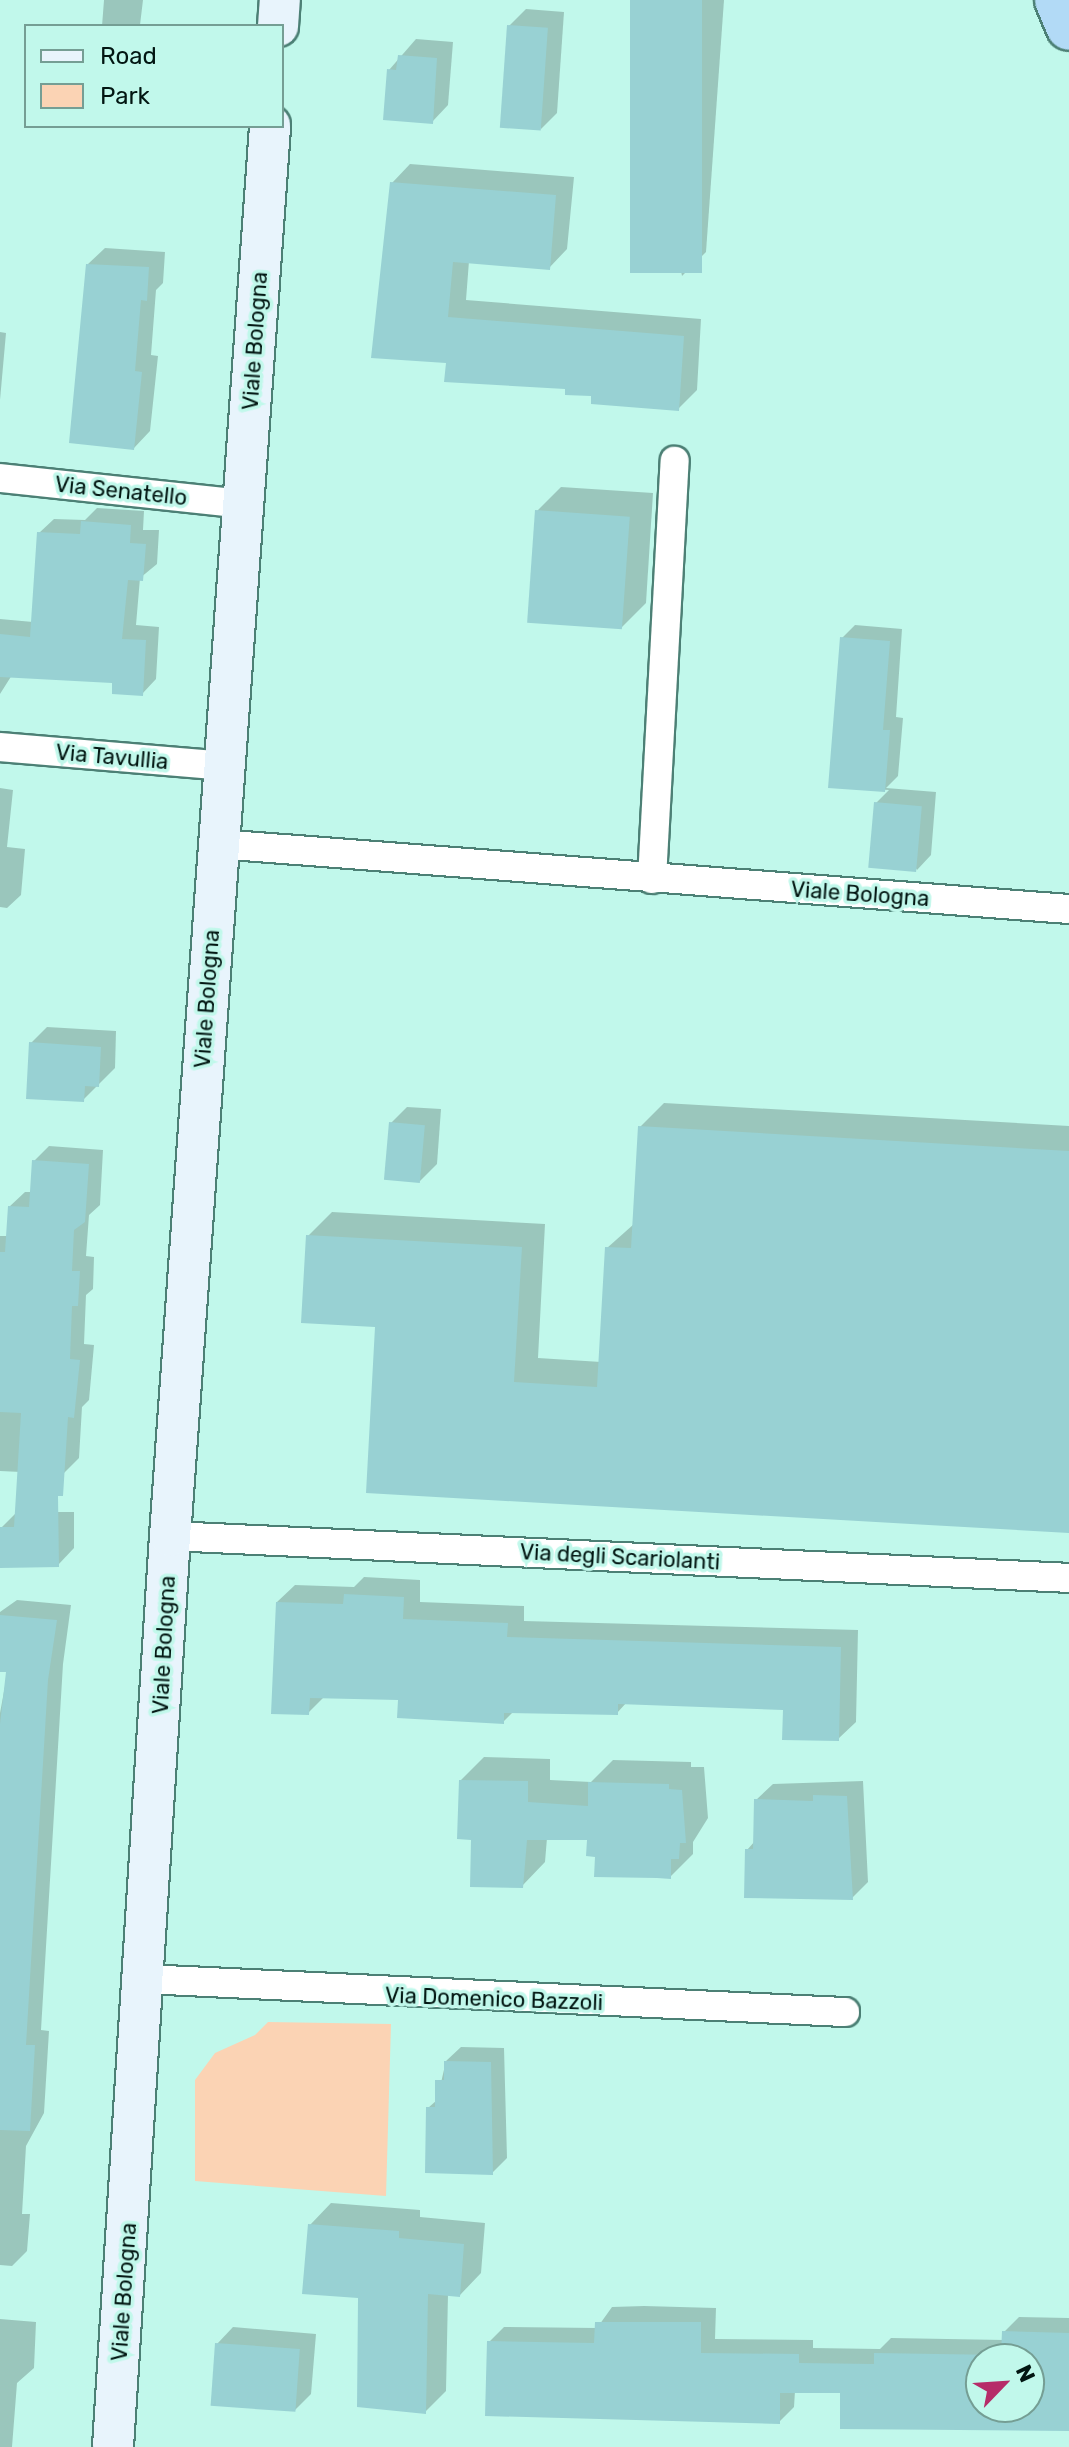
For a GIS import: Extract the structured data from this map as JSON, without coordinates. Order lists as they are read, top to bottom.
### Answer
{
  "streets": {
    "main road": ["Viale Bologna"],
    "street": [
      "Via Senatello",
      "Via Tavullia",
      "Via degli Scariolanti",
      "Via Domenico Bazzoli"
    ]
  },
  "crossings": [
    ["Viale Bologna", "Via Senatello"],
    ["Viale Bologna", "Via Tavullia"],
    ["Viale Bologna", "Via degli Scariolanti"],
    ["Viale Bologna", "Via Domenico Bazzoli"]
  ],
  "legend": ["Road", "Park"],
  "north": "top right"
}
